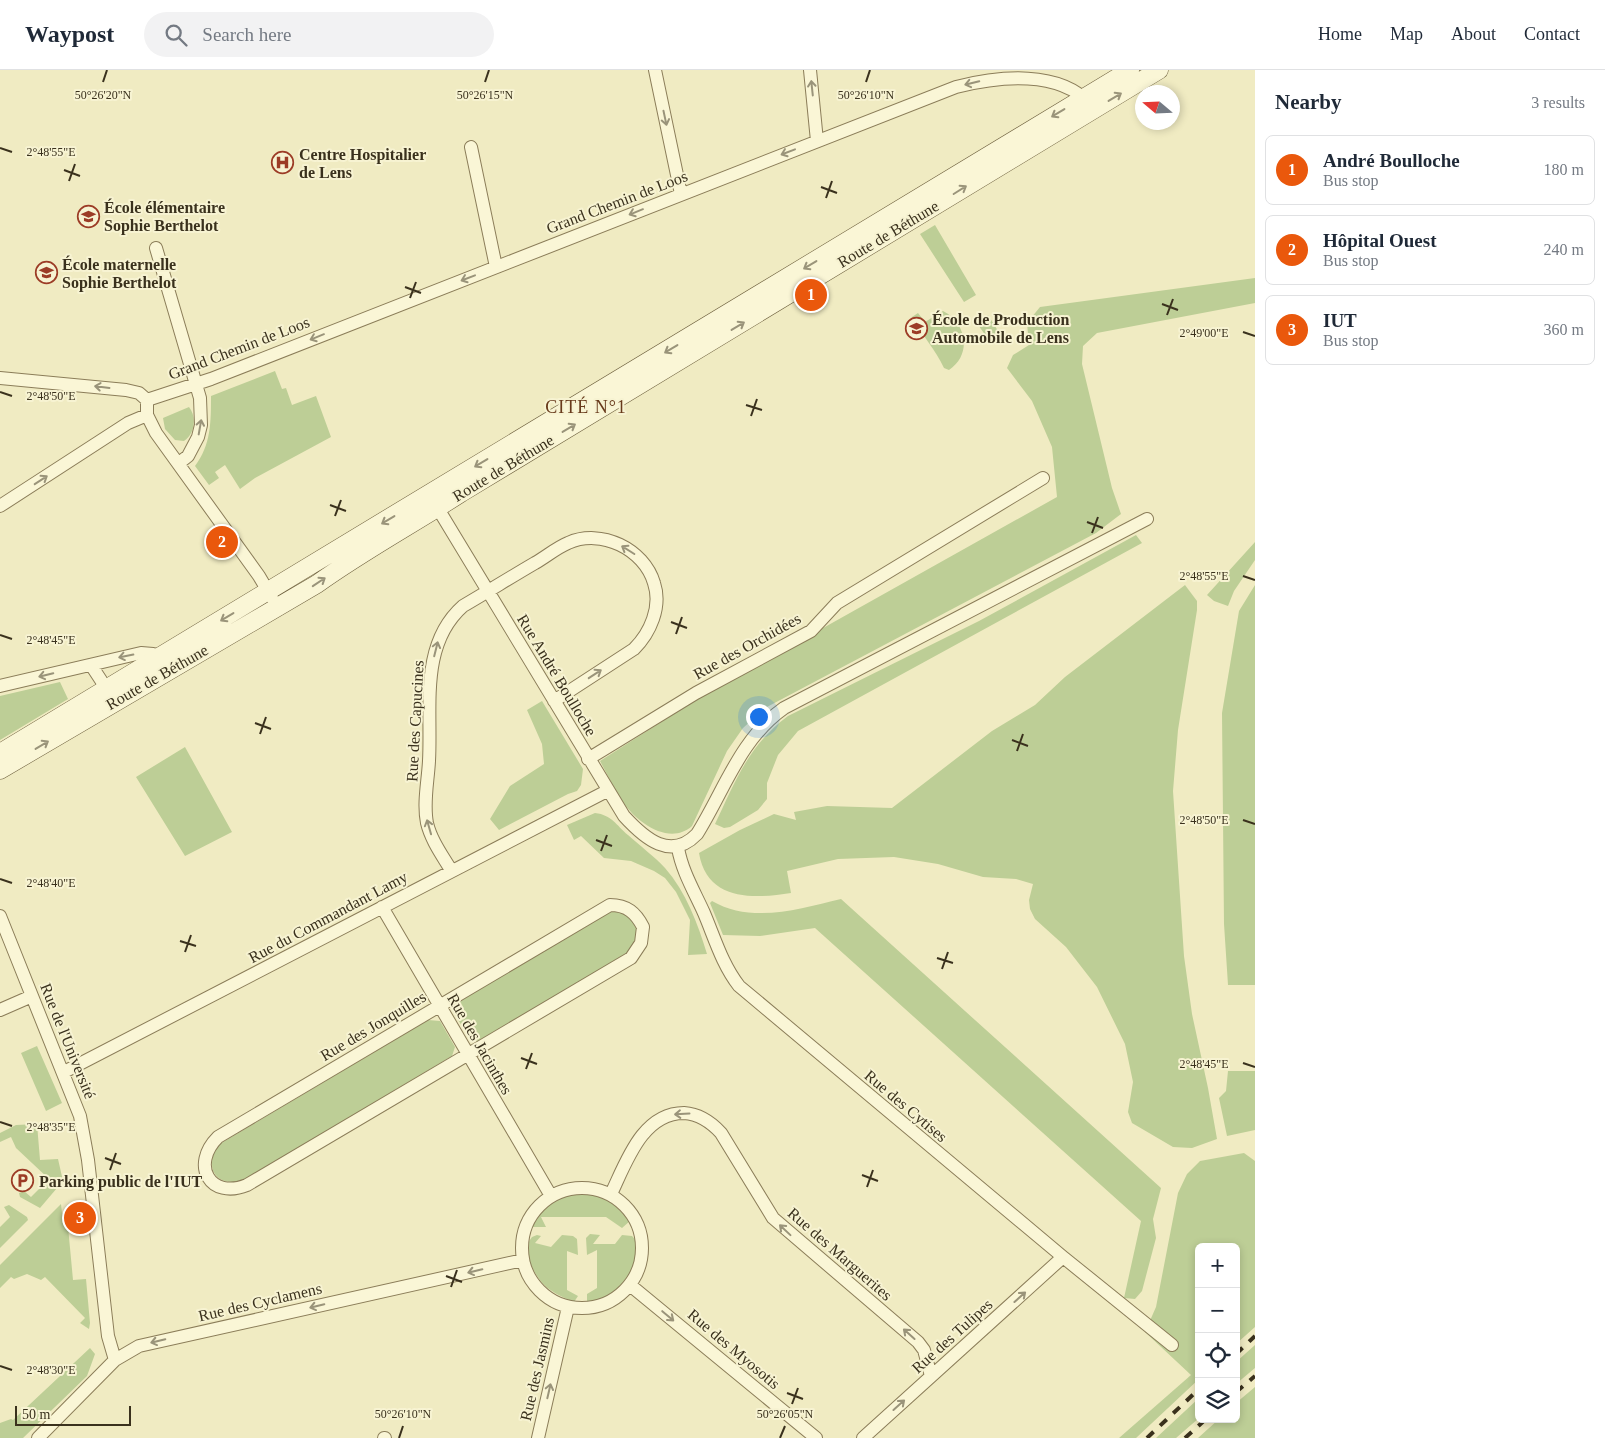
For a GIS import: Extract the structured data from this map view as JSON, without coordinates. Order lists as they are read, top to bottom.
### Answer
{
  "streets": {
    "main road": ["Route de Béthune"],
    "street": [
      "Grand Chemin de Loos",
      "Rue des Orchidées",
      "Rue André Boulloche",
      "Rue des Capucines",
      "Rue du Commandant Lamy",
      "Rue des Jonquilles",
      "Rue de l'Université",
      "Rue des Jacinthes",
      "Rue des Cytises",
      "Rue des Marguerites",
      "Rue des Cyclamens",
      "Rue des Tulipes",
      "Rue des Myosotis",
      "Rue des Jasmins"
    ]
  },
  "crossings": [
    ["Grand Chemin de Loos", "Route de Béthune"],
    ["Route de Béthune", "Rue André Boulloche"],
    ["Rue des Orchidées", "Rue André Boulloche"],
    ["Rue André Boulloche", "Rue des Capucines"],
    ["Rue André Boulloche", "Rue du Commandant Lamy"],
    ["Rue André Boulloche", "Rue des Cytises"],
    ["Rue des Capucines", "Rue du Commandant Lamy"],
    ["Rue du Commandant Lamy", "Rue de l'Université"],
    ["Rue du Commandant Lamy", "Rue des Jacinthes"],
    ["Rue des Jonquilles", "Rue des Jacinthes"],
    ["Rue de l'Université", "Rue des Cyclamens"],
    ["Rue des Jacinthes", "Rue des Marguerites"],
    ["Rue des Jacinthes", "Rue des Cyclamens"],
    ["Rue des Jacinthes", "Rue des Myosotis"],
    ["Rue des Jacinthes", "Rue des Jasmins"],
    ["Rue des Cytises", "Rue des Tulipes"],
    ["Rue des Marguerites", "Rue des Cyclamens"],
    ["Rue des Marguerites", "Rue des Tulipes"],
    ["Rue des Marguerites", "Rue des Myosotis"],
    ["Rue des Marguerites", "Rue des Jasmins"],
    ["Rue des Cyclamens", "Rue des Myosotis"],
    ["Rue des Cyclamens", "Rue des Jasmins"],
    ["Rue des Myosotis", "Rue des Jasmins"]
  ],
  "one_way": [
    "Grand Chemin de Loos",
    "Rue des Capucines",
    "Rue des Cyclamens",
    "Rue des Tulipes",
    "Rue des Myosotis",
    "Rue des Jasmins"
  ],
  "districts": ["CITÉ N°1"],
  "places": {
    "hospital": ["Centre Hospitalier de Lens"],
    "school or university": ["École élémentaire Sophie Berthelot", "École maternelle Sophie Berthelot", "École de Production Automobile de Lens"],
    "parking": ["Parking public de l'IUT"]
  },
  "scale_bar": "50 m",
  "north": "left",
  "page": {
    "header": "Waypost",
    "search": "Search here",
    "nav": [
      "Home",
      "Map",
      "About",
      "Contact"
    ],
    "heading": ["Nearby", "3 results"],
    "list": [
      {
        "mark": "1",
        "name": "André Boulloche",
        "note": "Bus stop",
        "value": "180 m"
      },
      {
        "mark": "2",
        "name": "Hôpital Ouest",
        "note": "Bus stop",
        "value": "240 m"
      },
      {
        "mark": "3",
        "name": "IUT",
        "note": "Bus stop",
        "value": "360 m"
      }
    ],
    "pins": ["1", "2", "3"],
    "map_buttons": ["+", "−"],
    "scale": "50 m"
  },
  "coordinates": [
    "50°26'20\"N",
    "50°26'15\"N",
    "50°26'10\"N",
    "2°48'55\"E",
    "2°49'00\"E",
    "2°48'50\"E",
    "2°48'45\"E",
    "2°48'40\"E",
    "2°48'35\"E",
    "2°48'30\"E",
    "50°26'05\"N"
  ]
}
